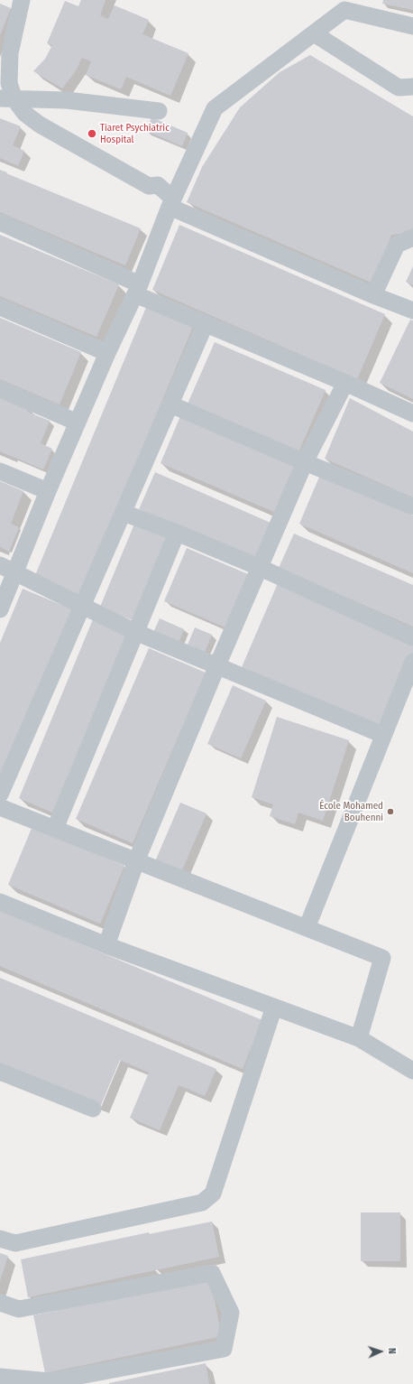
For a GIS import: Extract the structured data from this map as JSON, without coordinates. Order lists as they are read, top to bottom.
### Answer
{
  "places": ["Tiaret Psychiatric Hospital", "École Mohamed Bouhenni"],
  "north": "right"
}
